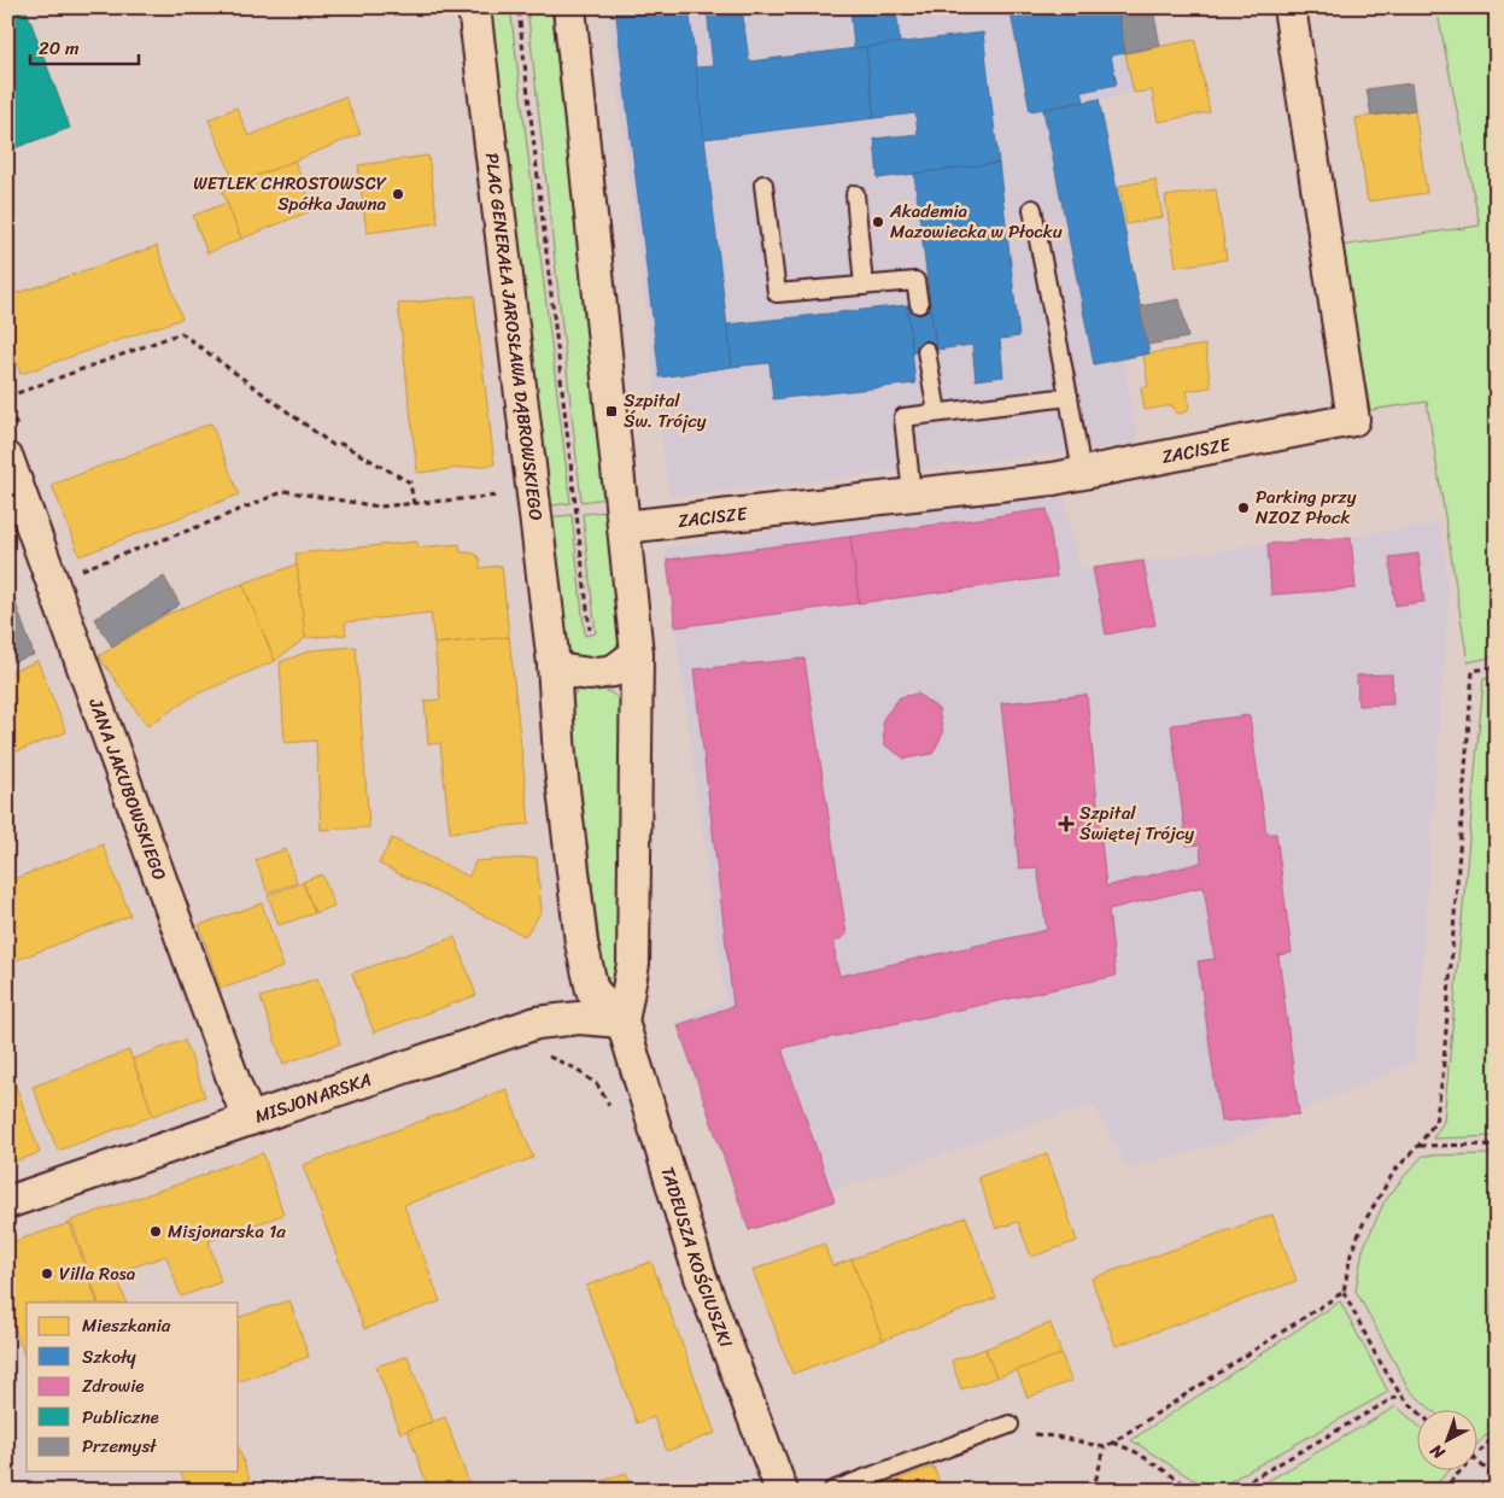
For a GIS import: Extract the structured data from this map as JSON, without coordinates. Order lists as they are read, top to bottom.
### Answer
{
  "streets": {
    "street": [
      "PLAC GENERAŁA JAROSŁAWA DĄBROWSKIEGO",
      "ZACISZE",
      "JANA JAKUBOWSKIEGO",
      "MISJONARSKA",
      "TADEUSZA KOŚCIUSZKI"
    ]
  },
  "crossings": [
    ["PLAC GENERAŁA JAROSŁAWA DĄBROWSKIEGO", "MISJONARSKA"],
    ["PLAC GENERAŁA JAROSŁAWA DĄBROWSKIEGO", "TADEUSZA KOŚCIUSZKI"],
    ["JANA JAKUBOWSKIEGO", "MISJONARSKA"],
    ["MISJONARSKA", "TADEUSZA KOŚCIUSZKI"]
  ],
  "places": {
    "other": [
      "WETLEK CHROSTOWSCY Spółka Jawna",
      "Akademia Mazowiecka w Płocku",
      "Parking przy NZOZ Płock",
      "Misjonarska 1a",
      "Villa Rosa"
    ],
    "transit": ["Szpital Św. Trójcy"],
    "health": ["Szpital Świętej Trójcy"]
  },
  "legend": [
    "Mieszkania",
    "Szkoły",
    "Zdrowie",
    "Publiczne",
    "Przemysł"
  ],
  "scale_bar": "20 m",
  "north": "bottom left"
}
